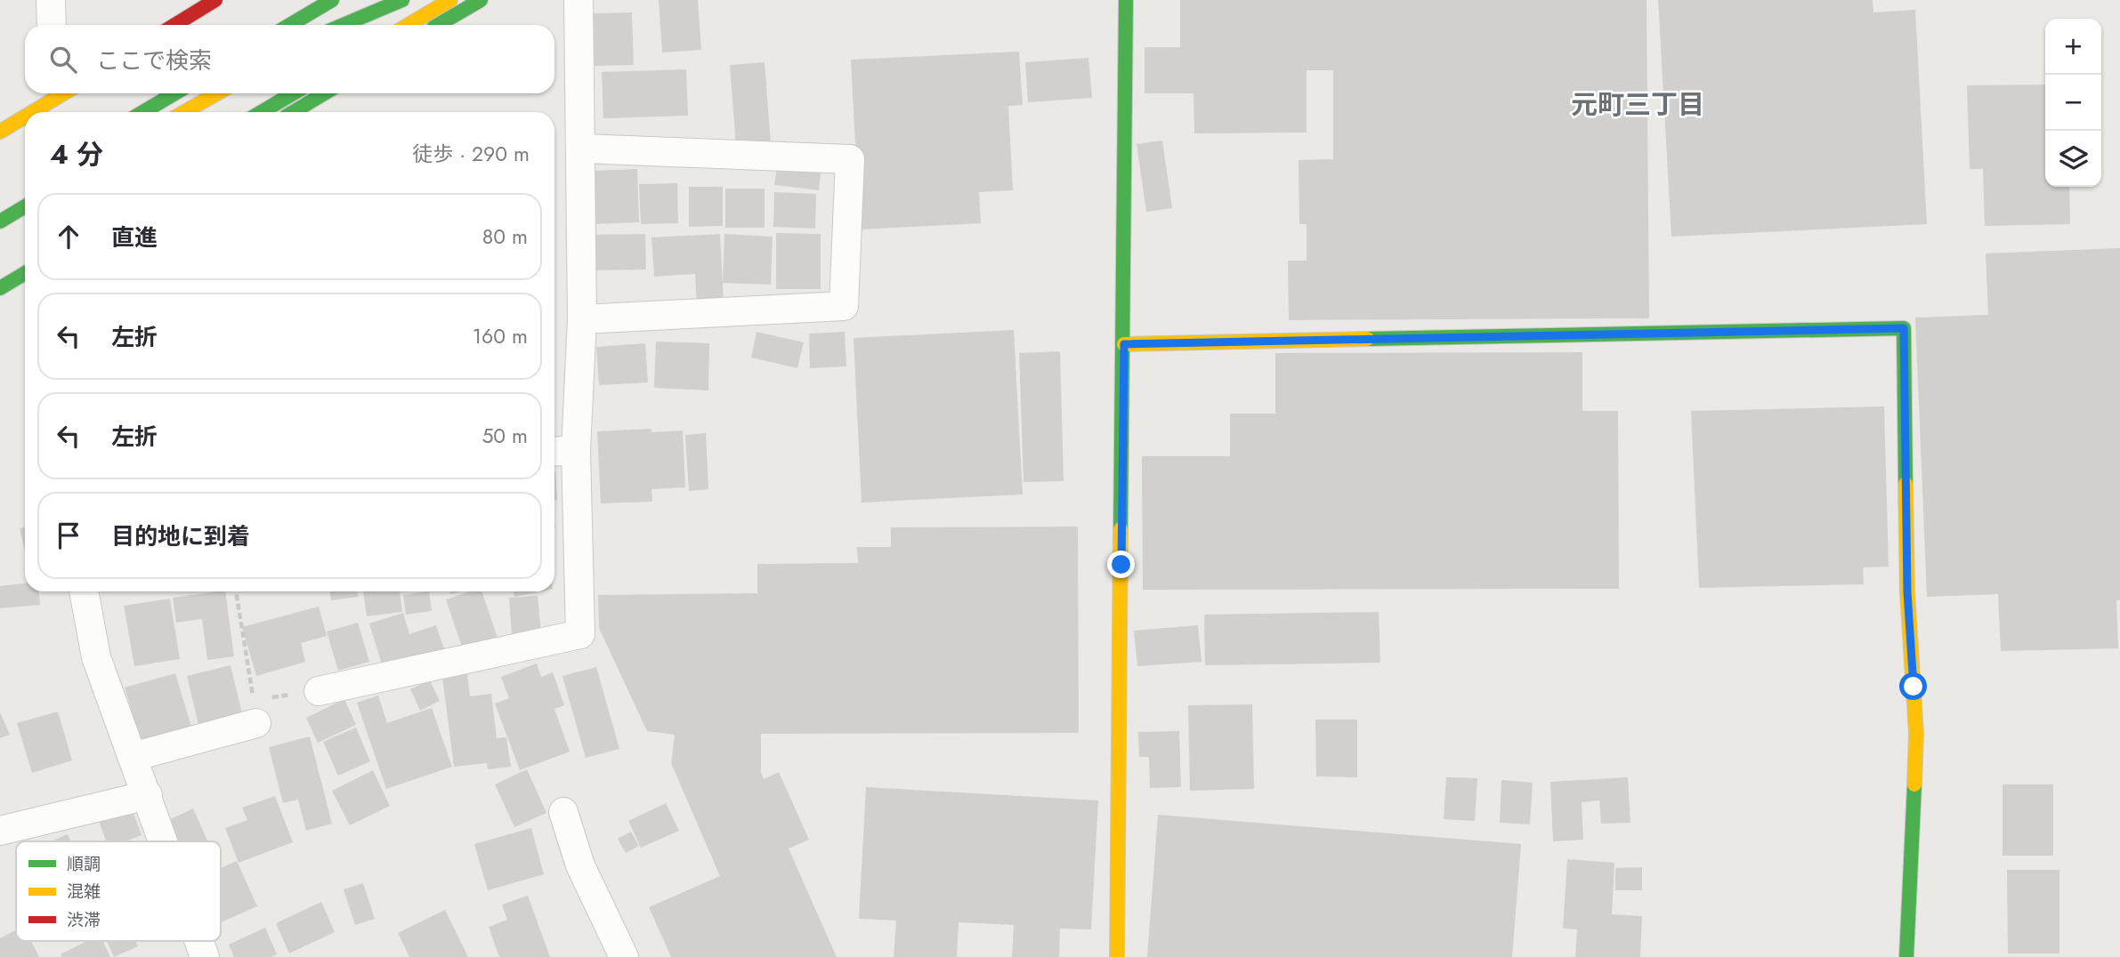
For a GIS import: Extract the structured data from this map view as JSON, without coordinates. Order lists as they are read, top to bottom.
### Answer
{
  "districts": ["元町三丁目"],
  "legend": ["順調", "混雑", "渋滞"],
  "page": {
    "map_buttons": ["+", "−"],
    "search": "ここで検索",
    "heading": ["4 分", "徒歩 · 290 m"],
    "list": [
      ["直進", "80 m"],
      ["左折", "160 m"],
      ["左折", "50 m"],
      "目的地に到着"
    ]
  }
}
